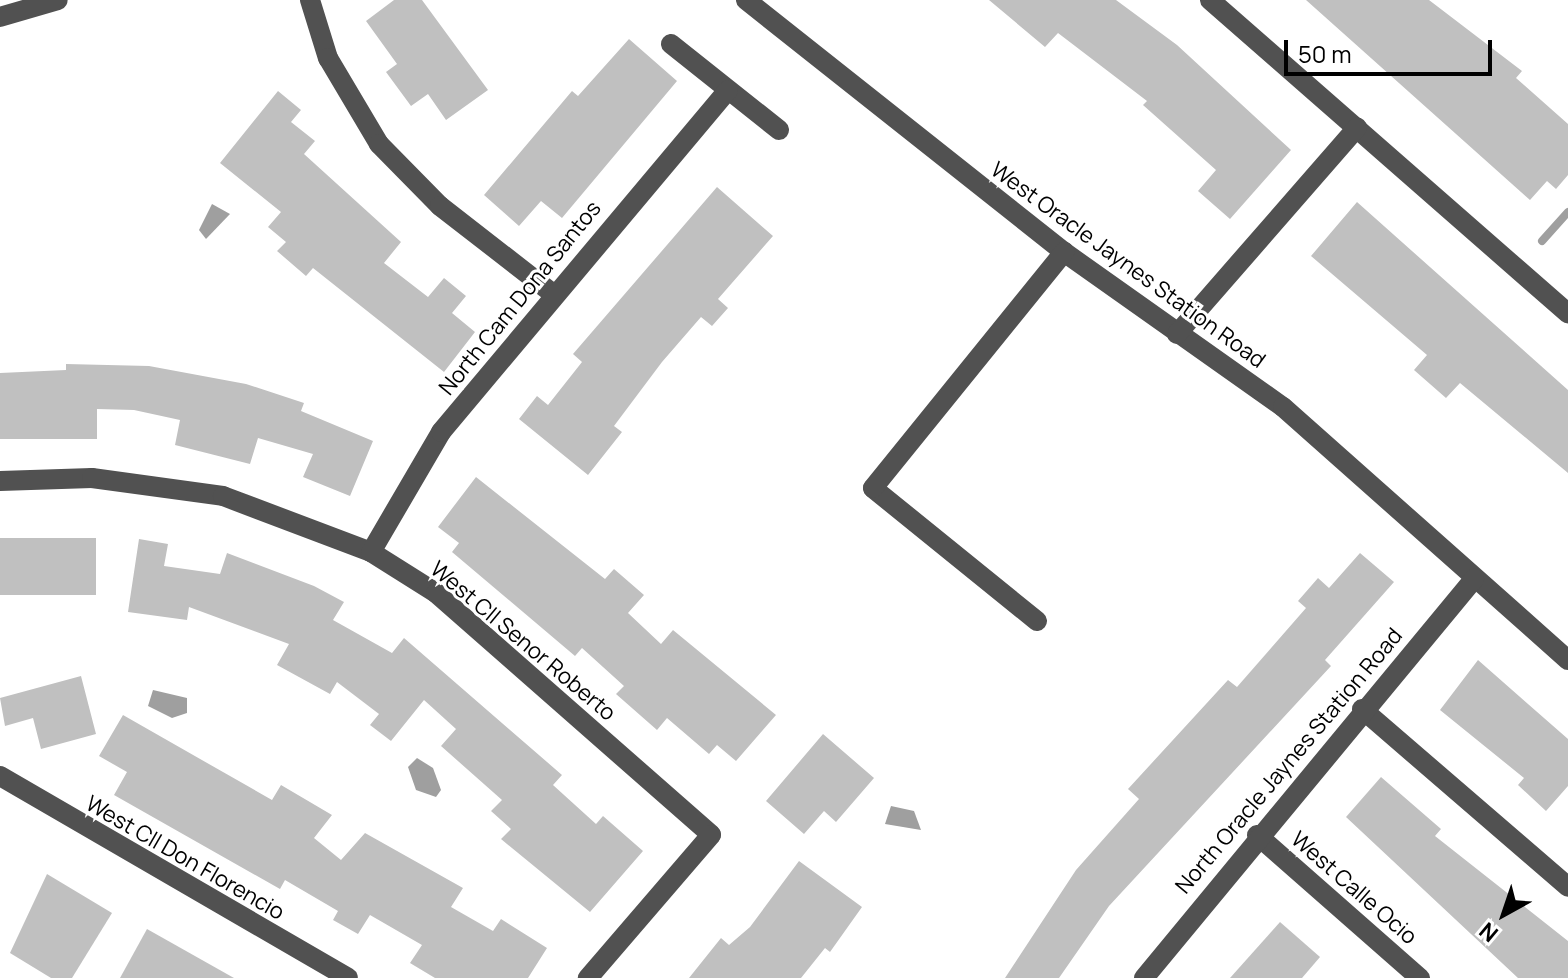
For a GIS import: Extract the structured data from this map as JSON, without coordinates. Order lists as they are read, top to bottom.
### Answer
{
  "streets": {
    "street": [
      "West Oracle Jaynes Station Road",
      "North Cam Dona Santos",
      "West Cll Senor Roberto",
      "North Oracle Jaynes Station Road",
      "West Cll Don Florencio",
      "West Calle Ocio"
    ]
  },
  "crossings": [
    ["West Oracle Jaynes Station Road", "North Oracle Jaynes Station Road"],
    ["North Cam Dona Santos", "West Cll Senor Roberto"],
    ["North Oracle Jaynes Station Road", "West Calle Ocio"]
  ],
  "scale_bar": "50 m",
  "north": "bottom left"
}
